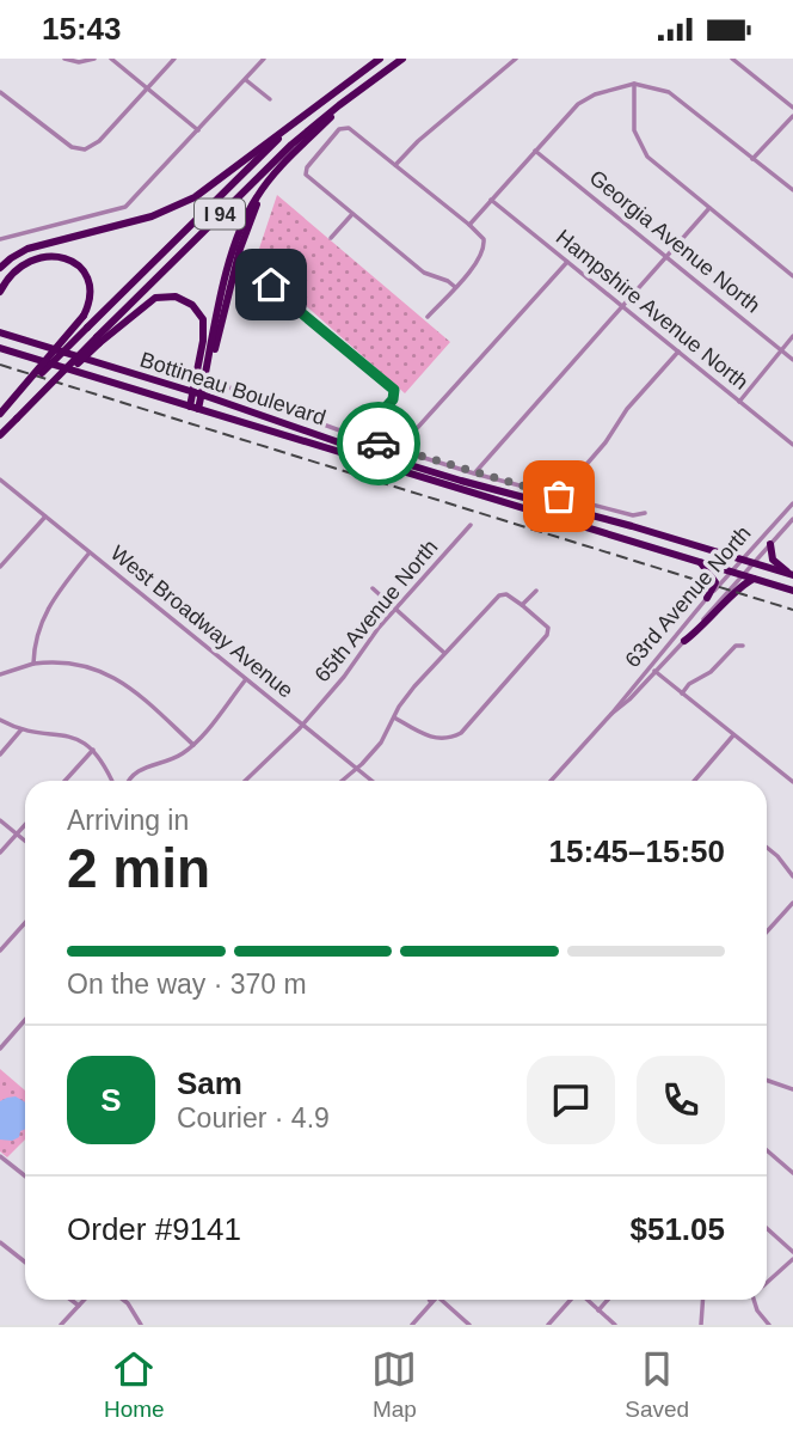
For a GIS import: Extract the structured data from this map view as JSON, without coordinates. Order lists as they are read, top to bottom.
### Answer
{
  "streets": {
    "highway": ["I 94", "Bottineau Boulevard"],
    "street": [
      "Georgia Avenue North",
      "Hampshire Avenue North",
      "63rd Avenue North",
      "65th Avenue North",
      "West Broadway Avenue"
    ]
  },
  "crossings": [
    ["Bottineau Boulevard", "63rd Avenue North"],
    ["65th Avenue North", "West Broadway Avenue"]
  ],
  "page": {
    "status": "15:43",
    "heading": ["2 min", "Arriving in", "15:45–15:50"],
    "panel": [
      "Sam",
      "Courier · 4.9",
      "Order #9141",
      "$51.05"
    ],
    "bar": "On the way · 370 m",
    "round": "S",
    "tabs": ["Home", "Map", "Saved"]
  }
}
